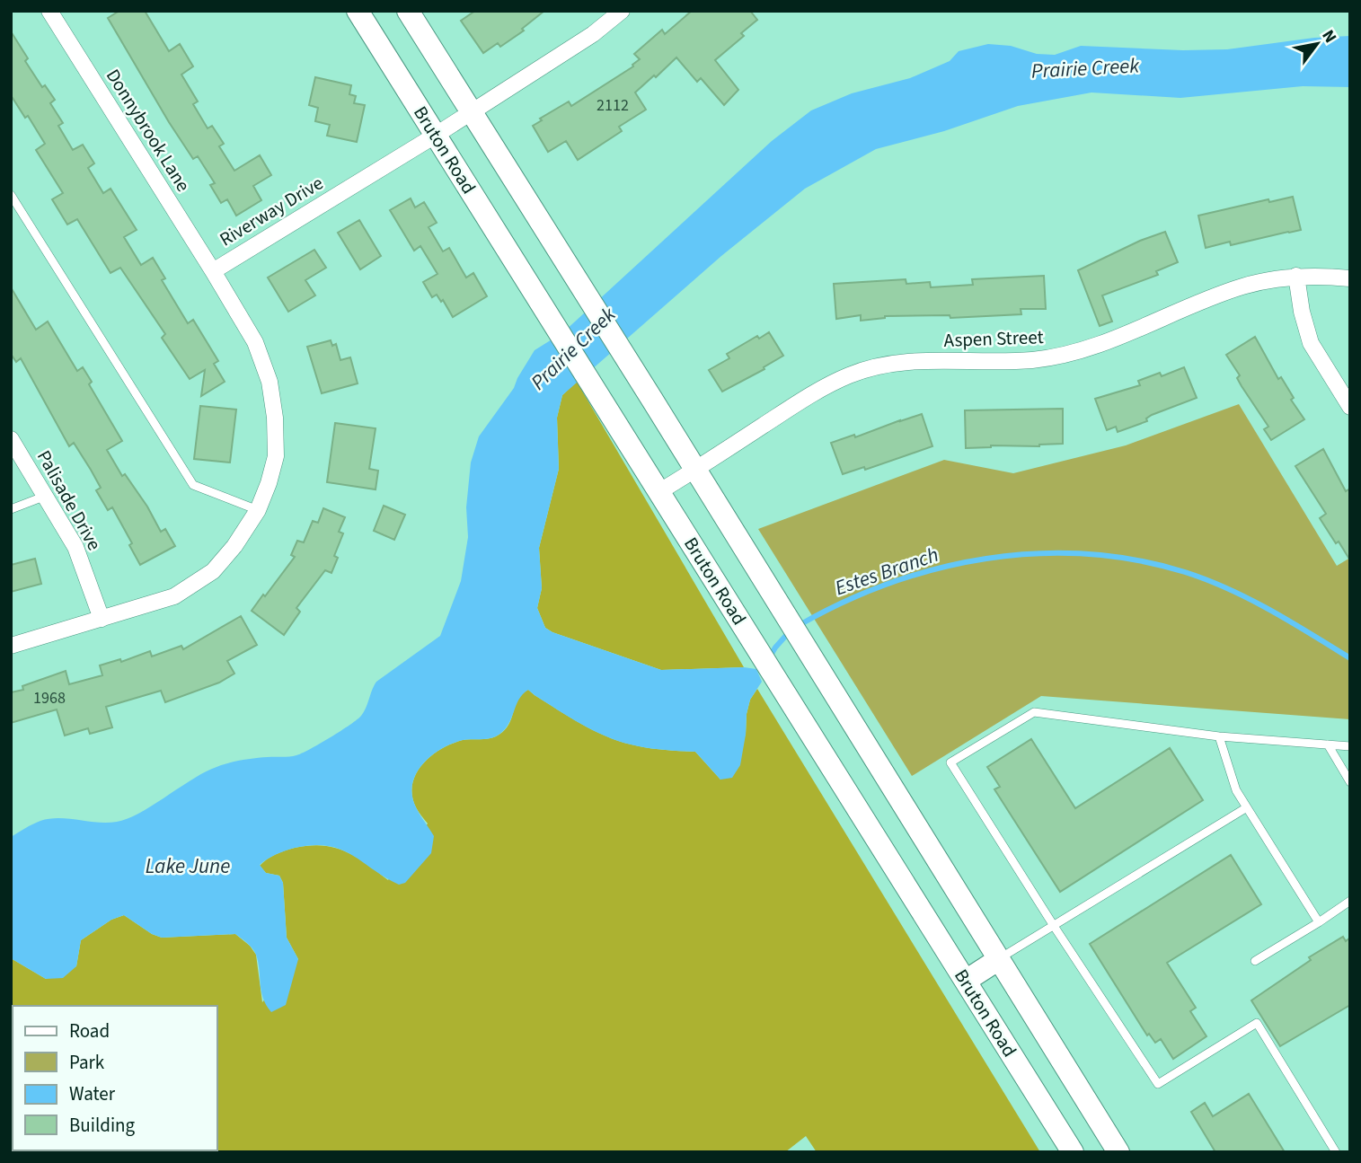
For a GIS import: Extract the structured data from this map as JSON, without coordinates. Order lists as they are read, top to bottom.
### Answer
{
  "streets": {
    "main road": ["Bruton Road"],
    "street": [
      "Donnybrook Lane",
      "Riverway Drive",
      "Aspen Street",
      "Palisade Drive"
    ]
  },
  "crossings": [
    ["Donnybrook Lane", "Riverway Drive"],
    ["Bruton Road", "Riverway Drive"],
    ["Bruton Road", "Aspen Street"],
    ["Riverway Drive", "Palisade Drive"]
  ],
  "water": ["Prairie Creek", "Estes Branch", "Lake June"],
  "house_numbers": ["2112", "1968"],
  "legend": [
    "Road",
    "Park",
    "Water",
    "Building"
  ],
  "north": "top right"
}
